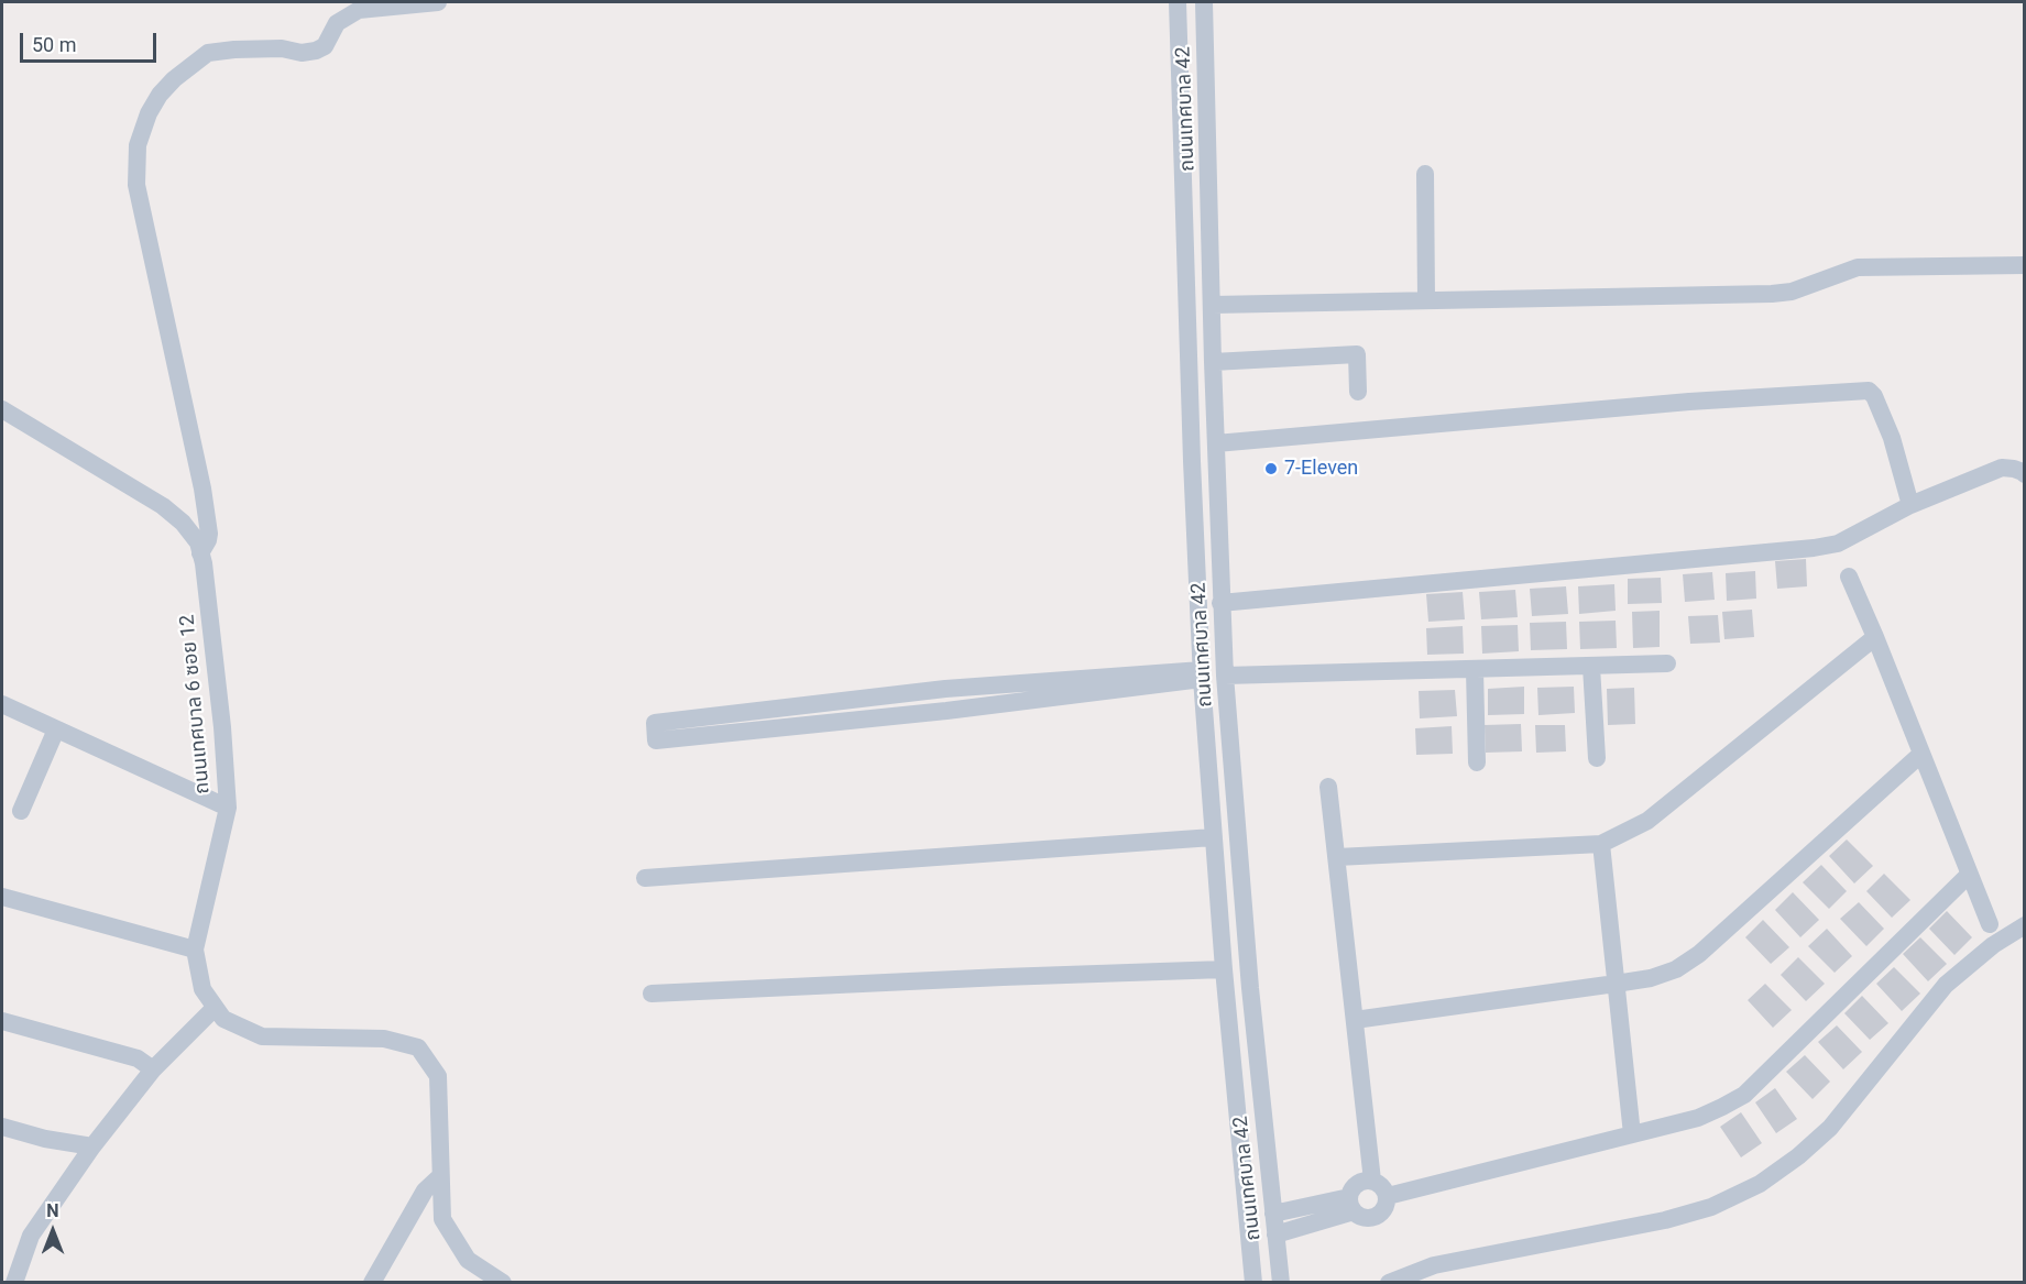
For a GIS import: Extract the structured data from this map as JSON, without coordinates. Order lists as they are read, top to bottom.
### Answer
{
  "streets": {
    "street": ["ถนนเทศบาล 42", "ถนนเทศบาล 6 ซอย 12"]
  },
  "places": ["7-Eleven"],
  "scale_bar": "50 m",
  "north": "top"
}
